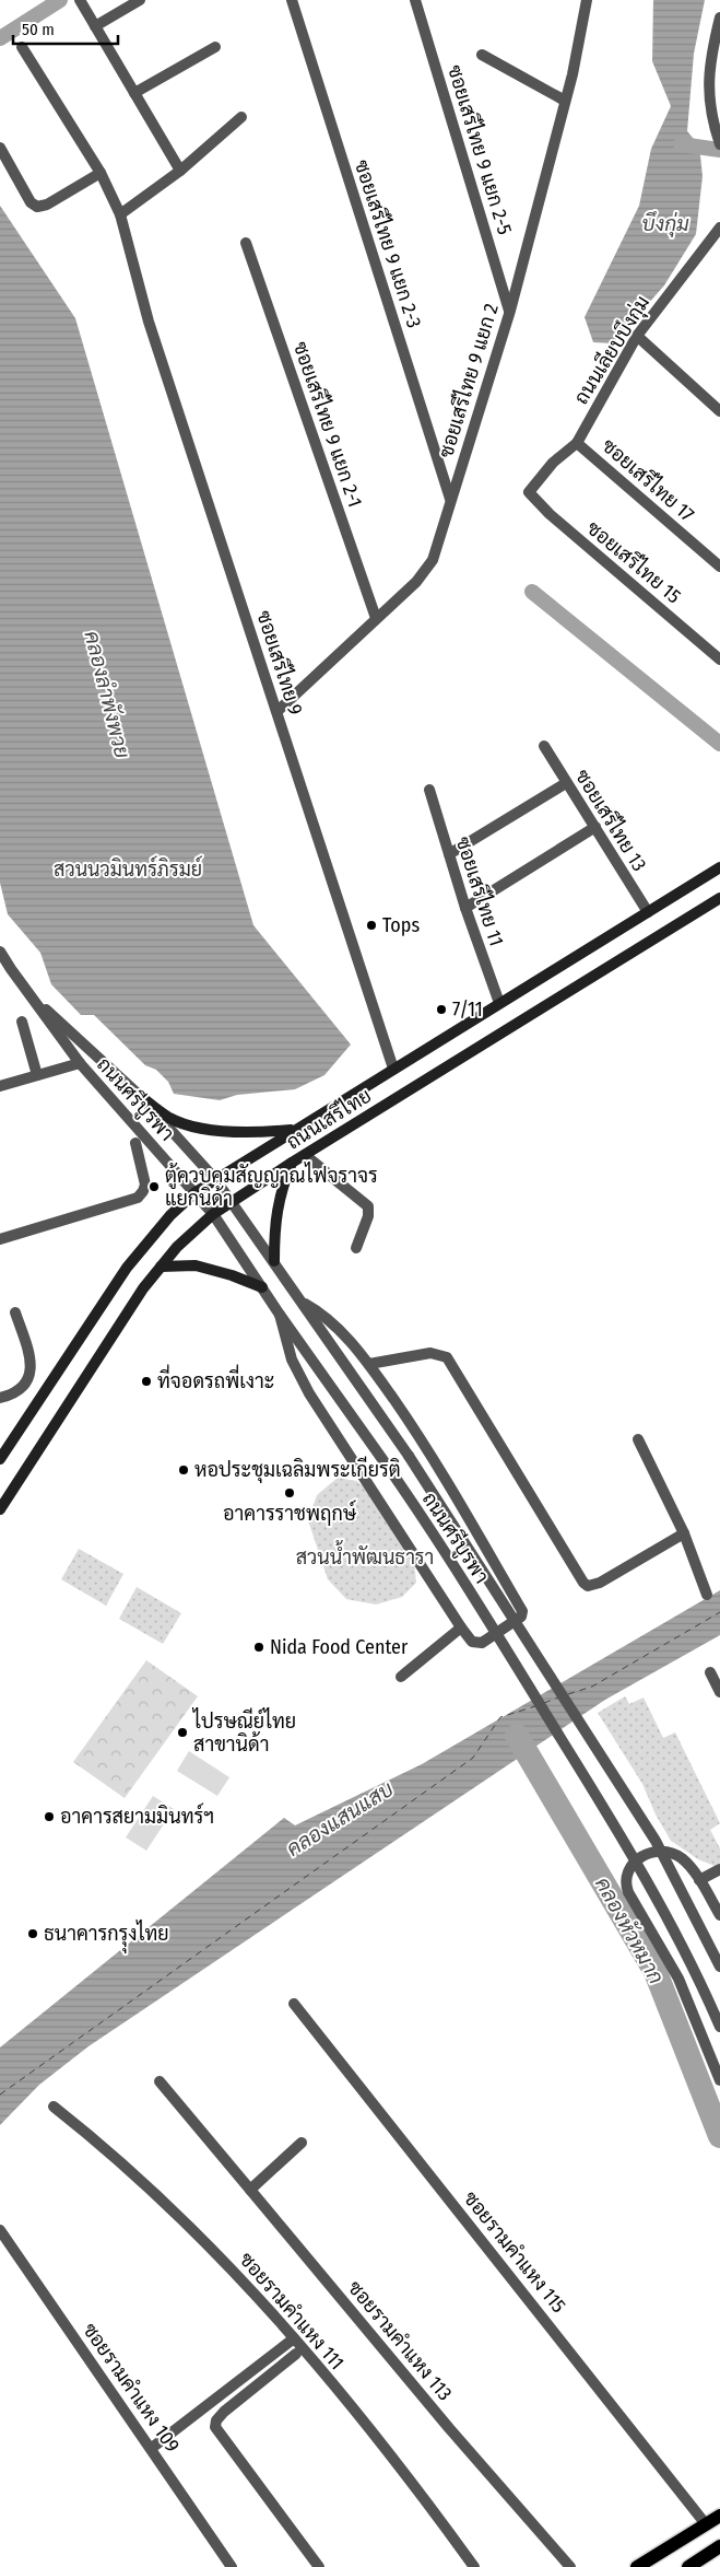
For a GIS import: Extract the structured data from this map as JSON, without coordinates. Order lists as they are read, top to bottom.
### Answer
{
  "streets": {
    "main road": ["ถนนเสรีไทย"],
    "street": [
      "ซอยเสรีไทย 9 แยก 2-5",
      "ซอยเสรีไทย 9 แยก 2-3",
      "ถนนเลียบบึงกุ่ม",
      "ซอยเสรีไทย 9 แยก 2",
      "ซอยเสรีไทย 9 แยก 2-1",
      "ซอยเสรีไทย 17",
      "ซอยเสรีไทย 15",
      "ซอยเสรีไทย 9",
      "ซอยเสรีไทย 13",
      "ซอยเสรีไทย 11",
      "ถนนศรีบูรพา",
      "ซอยรามคำแหง 115",
      "ซอยรามคำแหง 111",
      "ซอยรามคำแหง 113",
      "ซอยรามคำแหง 109"
    ]
  },
  "crossings": [
    ["ซอยเสรีไทย 9 แยก 2-5", "ซอยเสรีไทย 9 แยก 2"],
    ["ซอยเสรีไทย 9 แยก 2-3", "ซอยเสรีไทย 9 แยก 2"],
    ["ถนนเลียบบึงกุ่ม", "ซอยเสรีไทย 17"],
    ["ถนนเลียบบึงกุ่ม", "ซอยเสรีไทย 15"],
    ["ซอยเสรีไทย 9 แยก 2", "ซอยเสรีไทย 9 แยก 2-1"],
    ["ซอยเสรีไทย 9 แยก 2", "ซอยเสรีไทย 9"],
    ["ซอยเสรีไทย 9", "ถนนเสรีไทย"],
    ["ซอยเสรีไทย 13", "ถนนเสรีไทย"],
    ["ซอยเสรีไทย 11", "ถนนเสรีไทย"],
    ["ถนนศรีบูรพา", "ถนนเสรีไทย"]
  ],
  "water": [
    "บึงกุ่ม",
    "คลองลำพังพวย",
    "คลองแสนแสบ",
    "คลองหัวหมาก"
  ],
  "parks": ["สวนนวมินทร์ภิรมย์", "สวนน้ำพัฒนธารา"],
  "places": [
    "Tops",
    "7/11",
    "ตู้ควบคุมสัญญาณไฟจราจร แยกนิด้า",
    "ที่จอดรถพี่เงาะ",
    "หอประชุมเฉลิมพระเกียรติ",
    "อาคารราชพฤกษ์",
    "Nida Food Center",
    "ไปรษณีย์ไทย สาขานิด้า",
    "อาคารสยามมินทร์ฯ",
    "ธนาคารกรุุงไทย"
  ],
  "scale_bar": "50 m"
}
